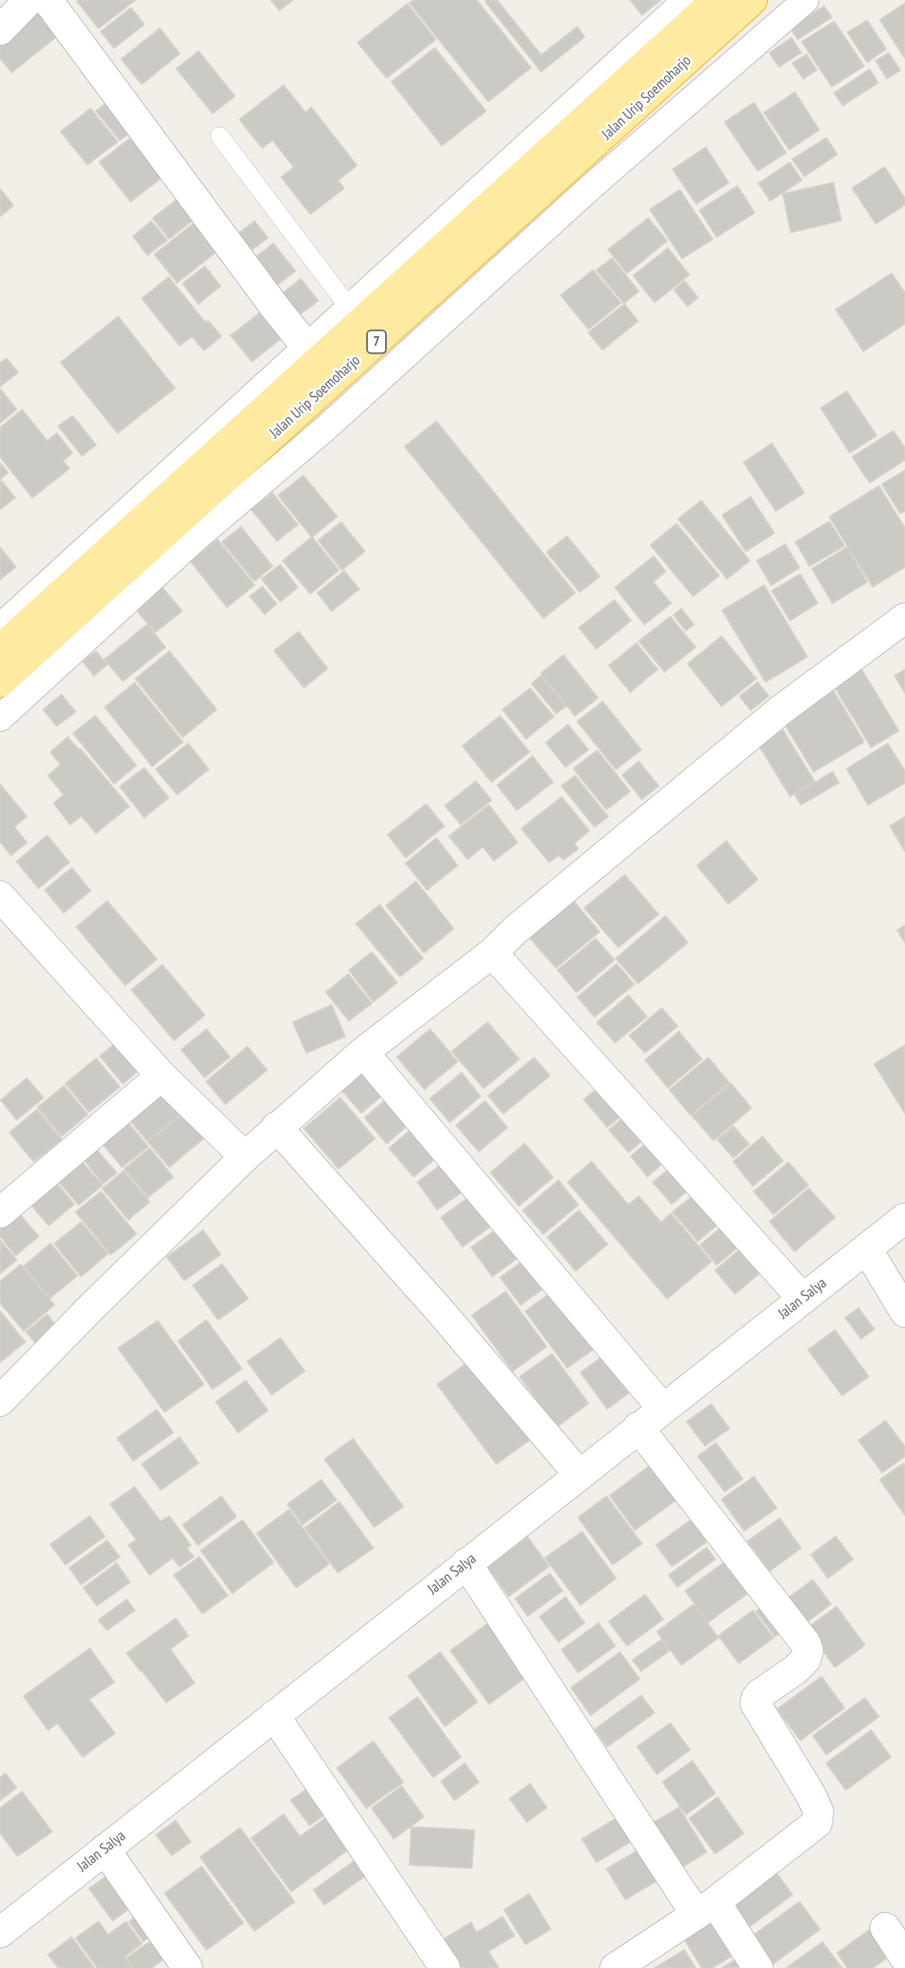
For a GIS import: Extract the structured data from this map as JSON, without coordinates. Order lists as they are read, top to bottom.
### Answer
{
  "streets": {
    "highway": ["Jalan Urip Soemoharjo", "7"],
    "street": ["Jalan Salya"]
  }
}
